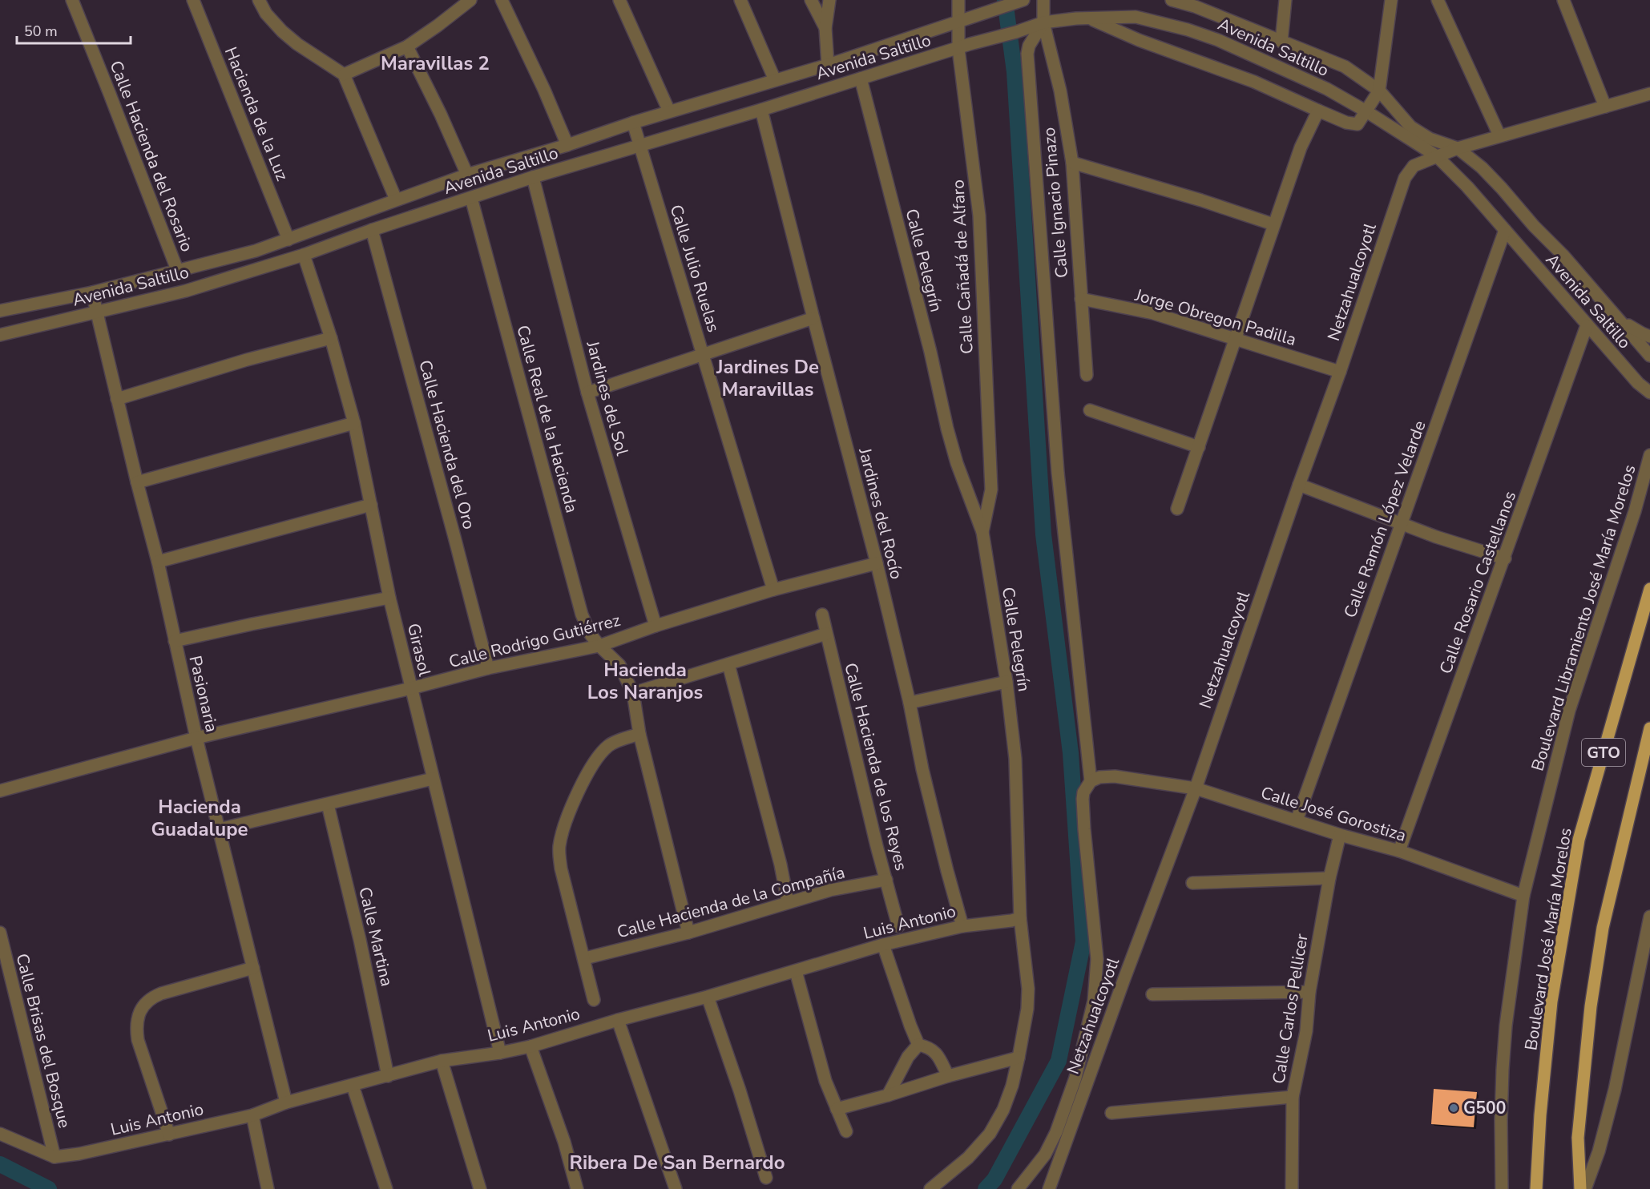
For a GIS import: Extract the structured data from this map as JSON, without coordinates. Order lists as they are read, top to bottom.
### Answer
{
  "streets": {
    "main road": ["GTO", "Boulevard José María Morelos"],
    "street": [
      "Avenida Saltillo",
      "Hacienda de la Luz",
      "Calle Hacienda del Rosario",
      "Calle Ignacio Pinazo",
      "Calle Pelegrín",
      "Calle Cañadá de Alfaro",
      "Calle Julio Ruelas",
      "Netzahualcoyotl",
      "Jorge Obregon Padilla",
      "Jardines del Sol",
      "Calle Real de la Hacienda",
      "Calle Hacienda del Oro",
      "Jardines del Rocío",
      "Calle Ramón López Velarde",
      "Calle Rosario Castellanos",
      "Boulevard Libramiento José María Morelos",
      "Calle Rodrigo Gutiérrez",
      "Girasol",
      "Pasionaria",
      "Calle Hacienda de los Reyes",
      "Calle José Gorostiza",
      "Calle Hacienda de la Compañía",
      "Luis Antonio",
      "Calle Martina",
      "Calle Carlos Pellicer",
      "Calle Brisas del Bosque"
    ]
  },
  "crossings": [
    ["Avenida Saltillo", "Hacienda de la Luz"],
    ["Avenida Saltillo", "Calle Hacienda del Rosario"],
    ["Avenida Saltillo", "Calle Ignacio Pinazo"],
    ["Avenida Saltillo", "Calle Pelegrín"],
    ["Avenida Saltillo", "Calle Cañadá de Alfaro"],
    ["Avenida Saltillo", "Calle Julio Ruelas"],
    ["Avenida Saltillo", "Netzahualcoyotl"],
    ["Avenida Saltillo", "Jardines del Sol"],
    ["Avenida Saltillo", "Calle Real de la Hacienda"],
    ["Avenida Saltillo", "Calle Hacienda del Oro"],
    ["Avenida Saltillo", "Jardines del Rocío"],
    ["Avenida Saltillo", "Calle Ramón López Velarde"],
    ["Avenida Saltillo", "Calle Rosario Castellanos"],
    ["Avenida Saltillo", "Girasol"],
    ["Avenida Saltillo", "Pasionaria"],
    ["Calle Ignacio Pinazo", "Jorge Obregon Padilla"],
    ["Calle Pelegrín", "Calle Cañadá de Alfaro"],
    ["Calle Pelegrín", "Luis Antonio"],
    ["Calle Julio Ruelas", "Calle Rodrigo Gutiérrez"],
    ["Netzahualcoyotl", "Jorge Obregon Padilla"],
    ["Netzahualcoyotl", "Calle José Gorostiza"],
    ["Jardines del Sol", "Calle Rodrigo Gutiérrez"],
    ["Calle Real de la Hacienda", "Calle Rodrigo Gutiérrez"],
    ["Calle Real de la Hacienda", "Calle Hacienda de la Compañía"],
    ["Calle Hacienda del Oro", "Calle Rodrigo Gutiérrez"],
    ["Jardines del Rocío", "Calle Rodrigo Gutiérrez"],
    ["Jardines del Rocío", "Luis Antonio"],
    ["Calle Ramón López Velarde", "Calle José Gorostiza"],
    ["Calle Rosario Castellanos", "Calle José Gorostiza"],
    ["Boulevard Libramiento José María Morelos", "Calle José Gorostiza"],
    ["Calle Rodrigo Gutiérrez", "Girasol"],
    ["Calle Rodrigo Gutiérrez", "Pasionaria"],
    ["Girasol", "Luis Antonio"],
    ["Pasionaria", "Luis Antonio"],
    ["Calle Hacienda de los Reyes", "Calle Hacienda de la Compañía"],
    ["Calle José Gorostiza", "Calle Carlos Pellicer"],
    ["Luis Antonio", "Calle Martina"],
    ["Luis Antonio", "Calle Brisas del Bosque"]
  ],
  "districts": [
    "Maravillas 2",
    "Jardines De Maravillas",
    "Hacienda Los Naranjos",
    "Hacienda Guadalupe",
    "Ribera De San Bernardo"
  ],
  "places": ["G500"],
  "scale_bar": "50 m"
}
